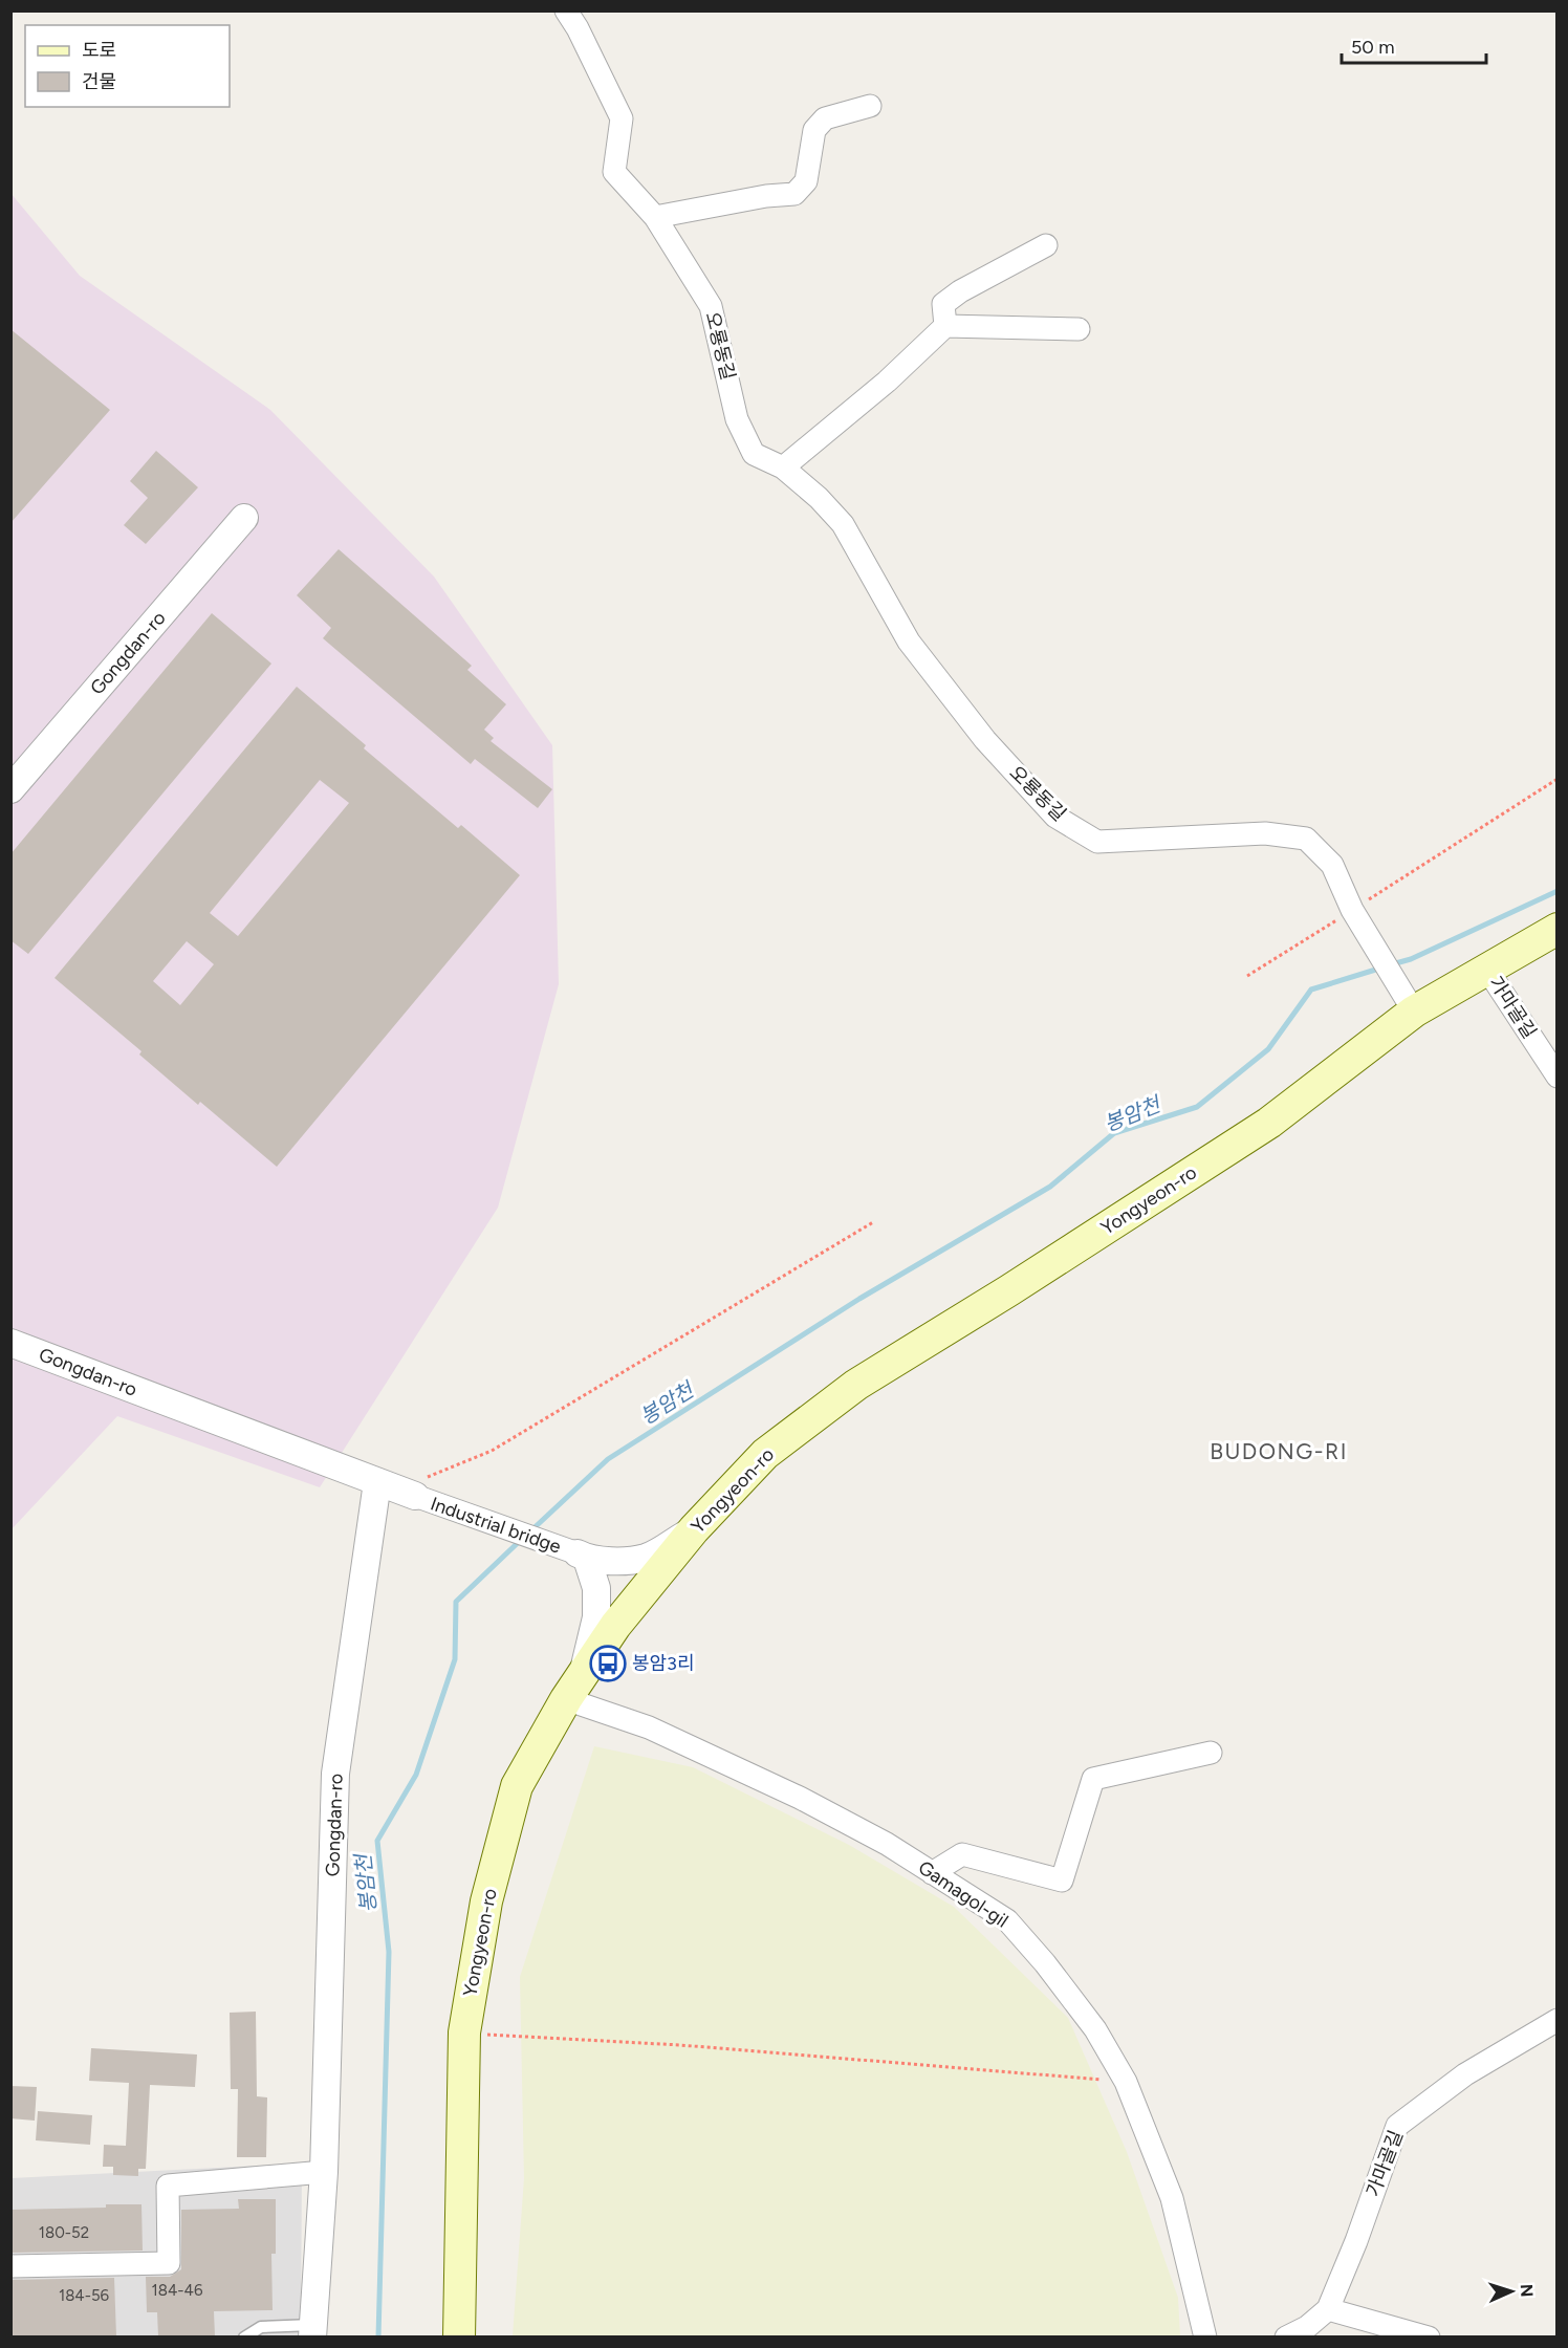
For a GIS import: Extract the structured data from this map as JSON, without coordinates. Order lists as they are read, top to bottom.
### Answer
{
  "streets": {
    "main road": ["Yongyeon-ro"],
    "street": [
      "오룡동길",
      "Gongdan-ro",
      "가마골길",
      "Industrial bridge",
      "Gamagol-gil"
    ]
  },
  "crossings": [
    ["오룡동길", "Yongyeon-ro"],
    ["Gongdan-ro", "Industrial bridge"],
    ["가마골길", "Yongyeon-ro"],
    ["Yongyeon-ro", "Gamagol-gil"]
  ],
  "districts": ["BUDONG-RI"],
  "water": ["봉암천"],
  "places": {
    "bus stop": ["봉암3리"]
  },
  "house_numbers": ["180-52", "184-46", "184-56"],
  "legend": ["도로", "건물"],
  "scale_bar": "50 m",
  "north": "right"
}
